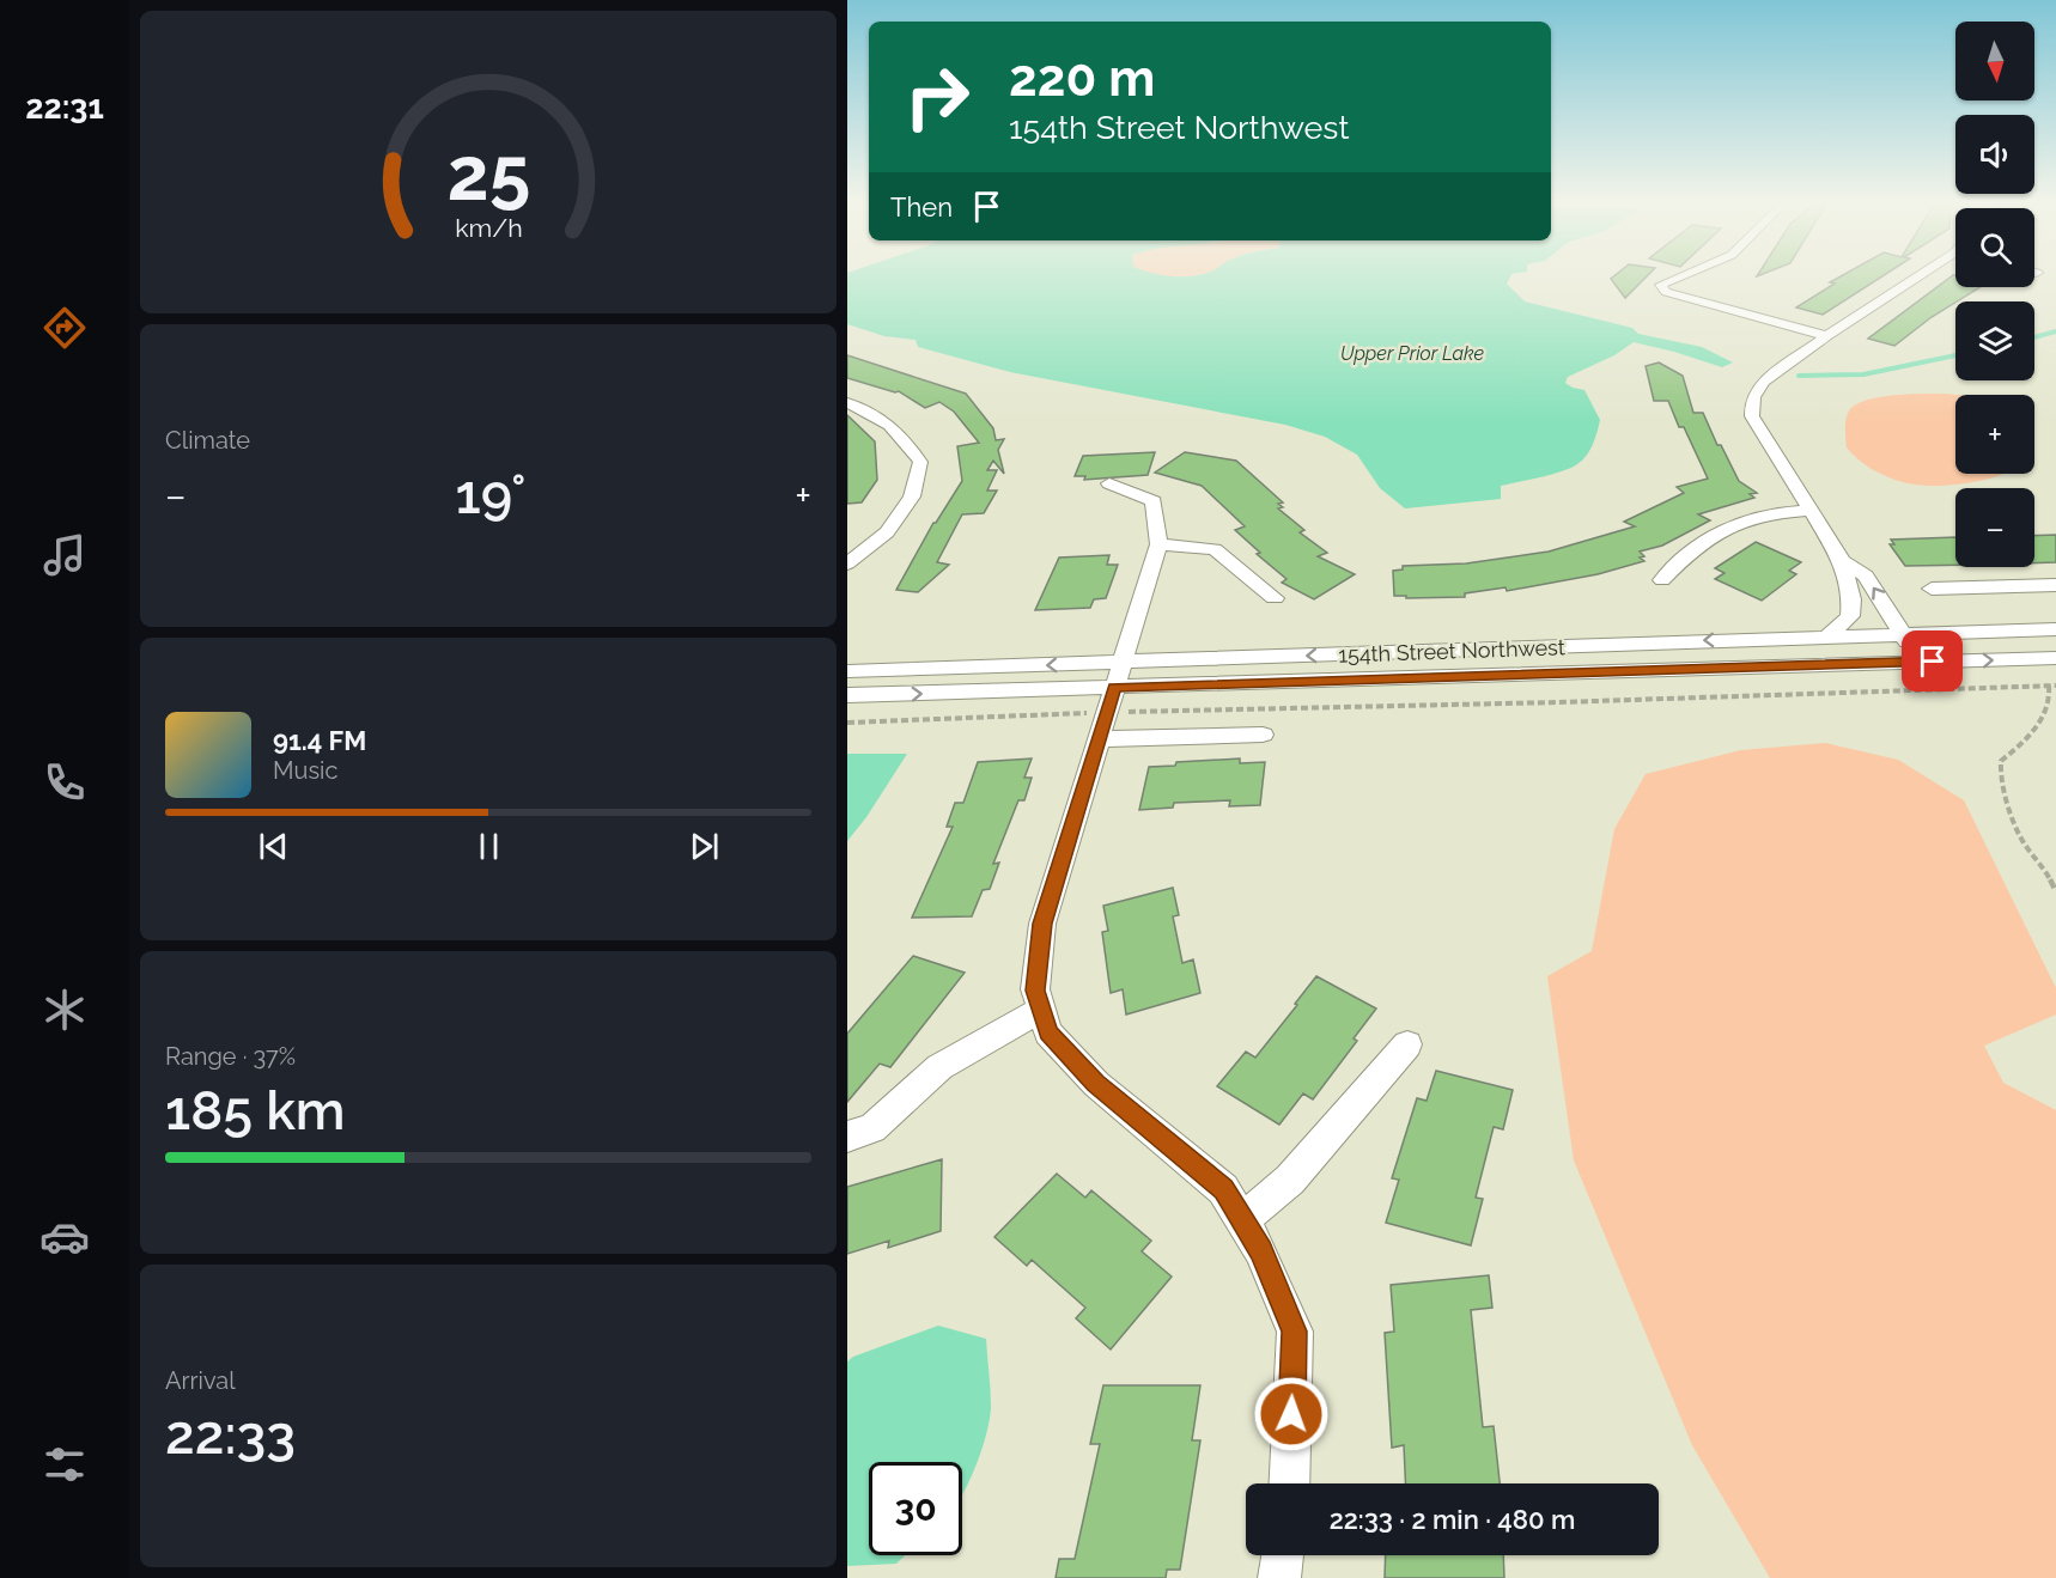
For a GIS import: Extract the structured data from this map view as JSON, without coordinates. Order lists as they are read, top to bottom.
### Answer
{
  "streets": {
    "street": ["154th Street Northwest"]
  },
  "water": ["Upper Prior Lake"],
  "north": "bottom",
  "page": {
    "tabs": "22:31",
    "map_buttons": ["+", "−"],
    "turn": ["220 m", "154th Street Northwest"],
    "then": "Then",
    "tile": [
      "Climate",
      ["Range · 37%", "185 km"],
      ["Arrival", "22:33"]
    ],
    "heat": ["−", "19°", "+"],
    "song": ["91.4 FM", "Music"],
    "limit": "30",
    "trip": "22:33 · 2 min · 480 m",
    "gauge": ["25", "km/h"]
  }
}
